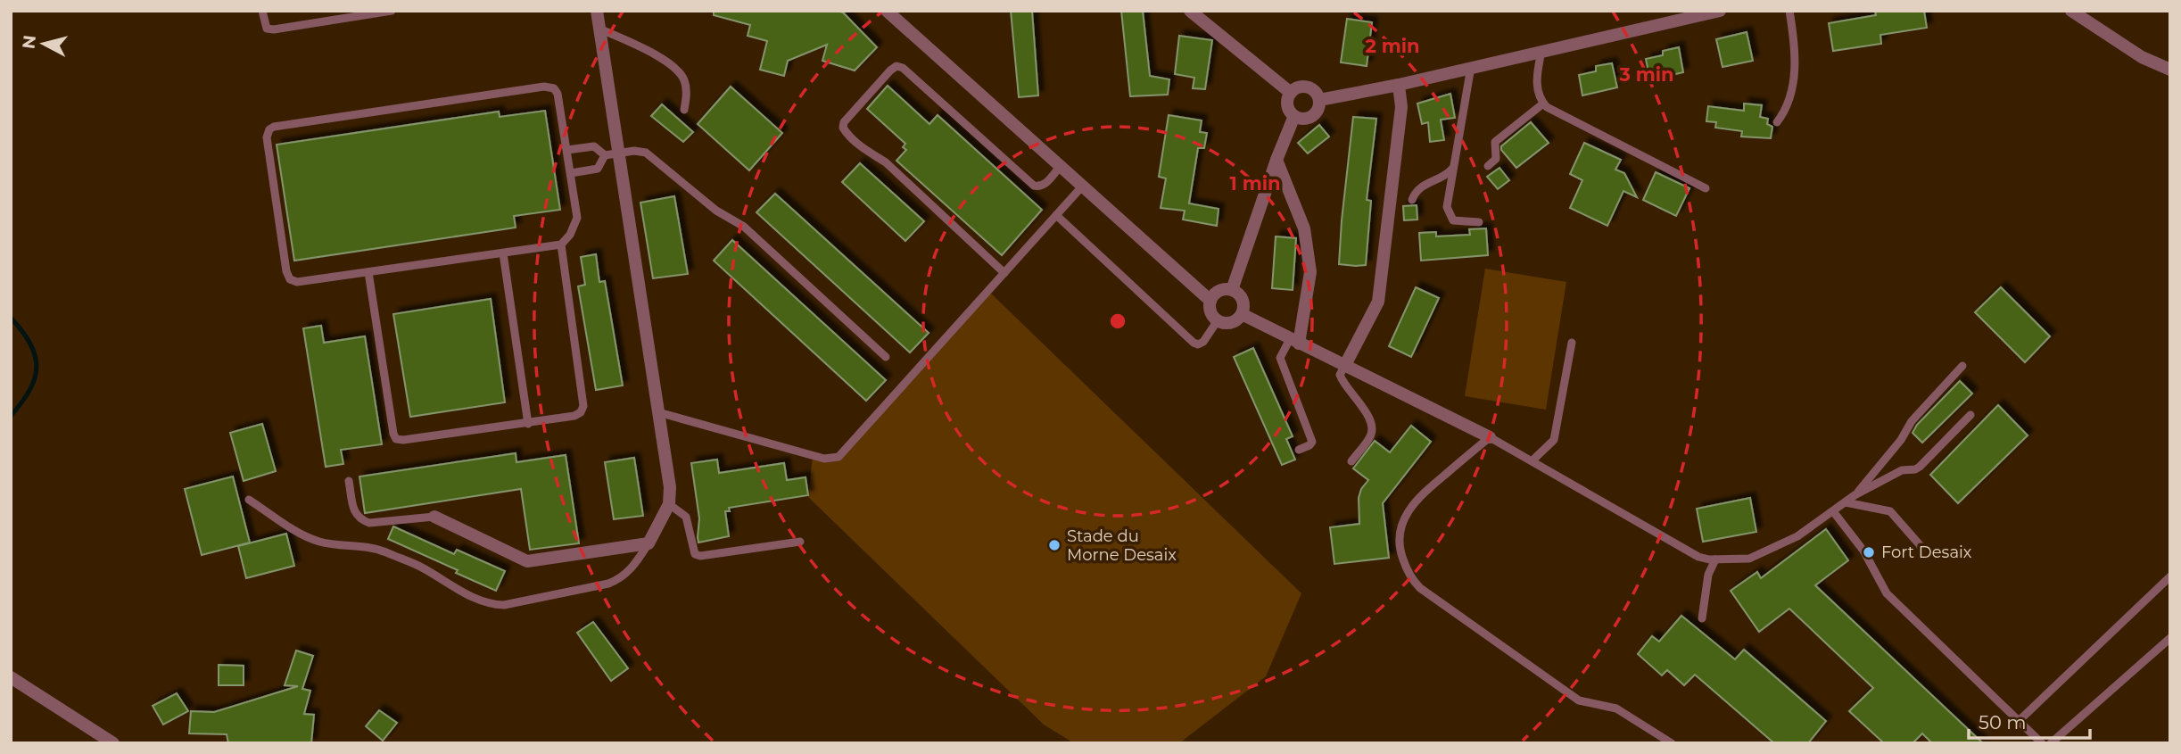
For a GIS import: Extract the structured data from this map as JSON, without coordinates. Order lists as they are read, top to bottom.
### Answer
{
  "places": ["Stade du Morne Desaix", "Fort Desaix"],
  "scale_bar": "50 m",
  "north": "left",
  "rings": ["2 min", "3 min", "1 min"]
}
